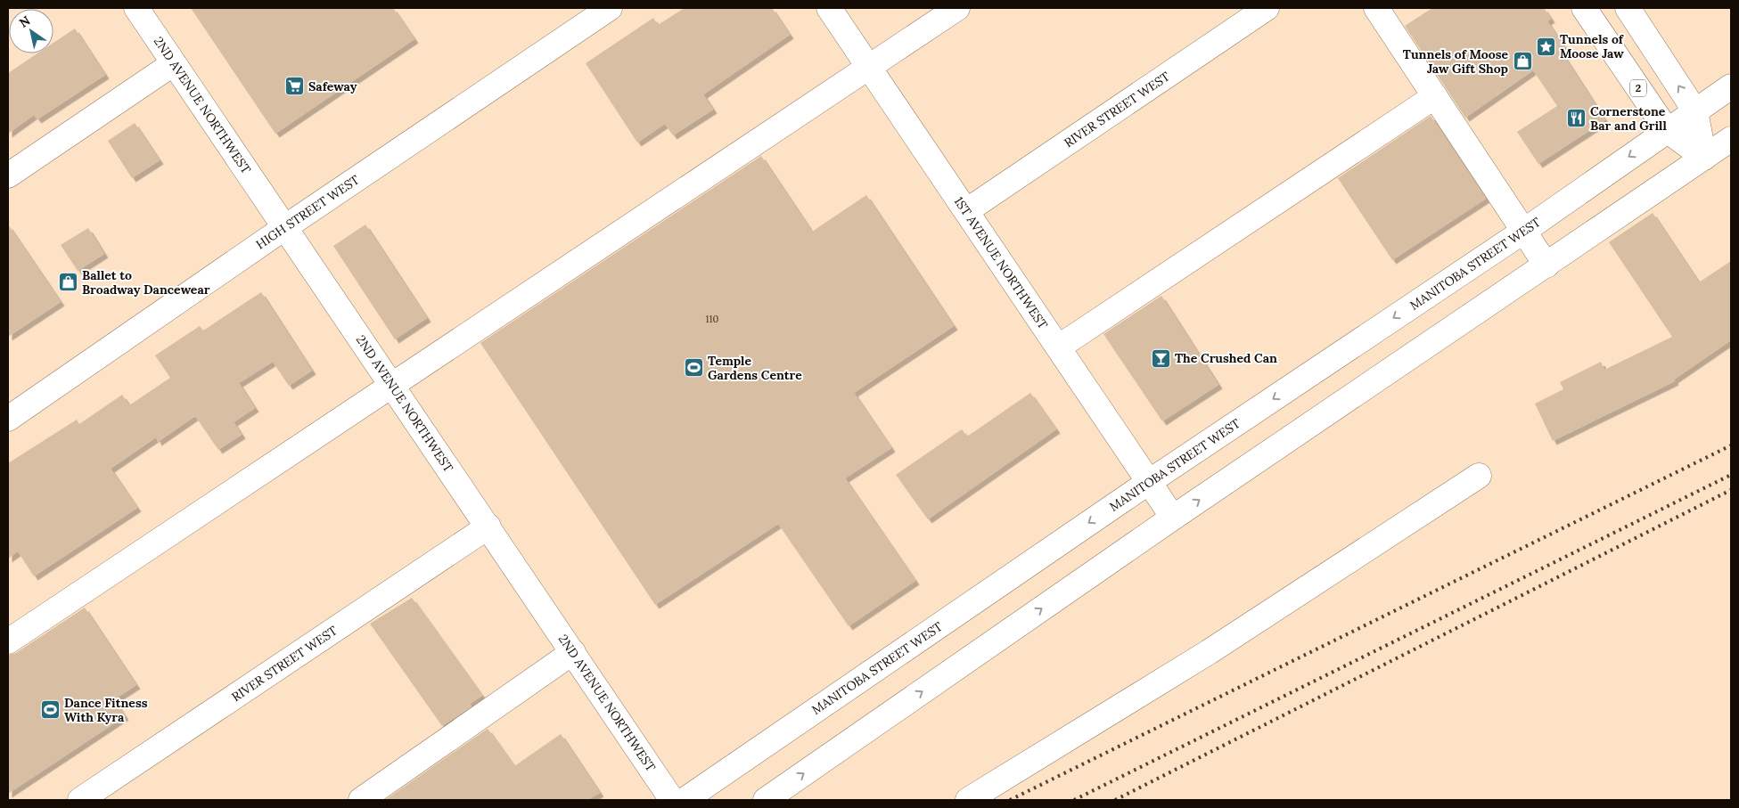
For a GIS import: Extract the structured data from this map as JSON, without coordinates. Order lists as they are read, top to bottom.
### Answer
{
  "streets": {
    "main road": [
      "2",
      "2ND AVENUE NORTHWEST",
      "RIVER STREET WEST",
      "HIGH STREET WEST",
      "1ST AVENUE NORTHWEST",
      "MANITOBA STREET WEST"
    ]
  },
  "crossings": [
    ["2", "MANITOBA STREET WEST"],
    ["2ND AVENUE NORTHWEST", "RIVER STREET WEST"],
    ["2ND AVENUE NORTHWEST", "HIGH STREET WEST"],
    ["RIVER STREET WEST", "1ST AVENUE NORTHWEST"],
    ["1ST AVENUE NORTHWEST", "MANITOBA STREET WEST"]
  ],
  "places": {
    "place": ["Tunnels of Moose Jaw"],
    "shop": ["Tunnels of Moose Jaw Gift Shop", "Ballet to Broadway Dancewear"],
    "supermarket": ["Safeway"],
    "restaurant": ["Cornerstone Bar and Grill"],
    "bar": ["The Crushed Can"],
    "sports": ["Temple Gardens Centre", "Dance Fitness With Kyra"]
  },
  "house_numbers": ["110"],
  "north": "top left"
}
